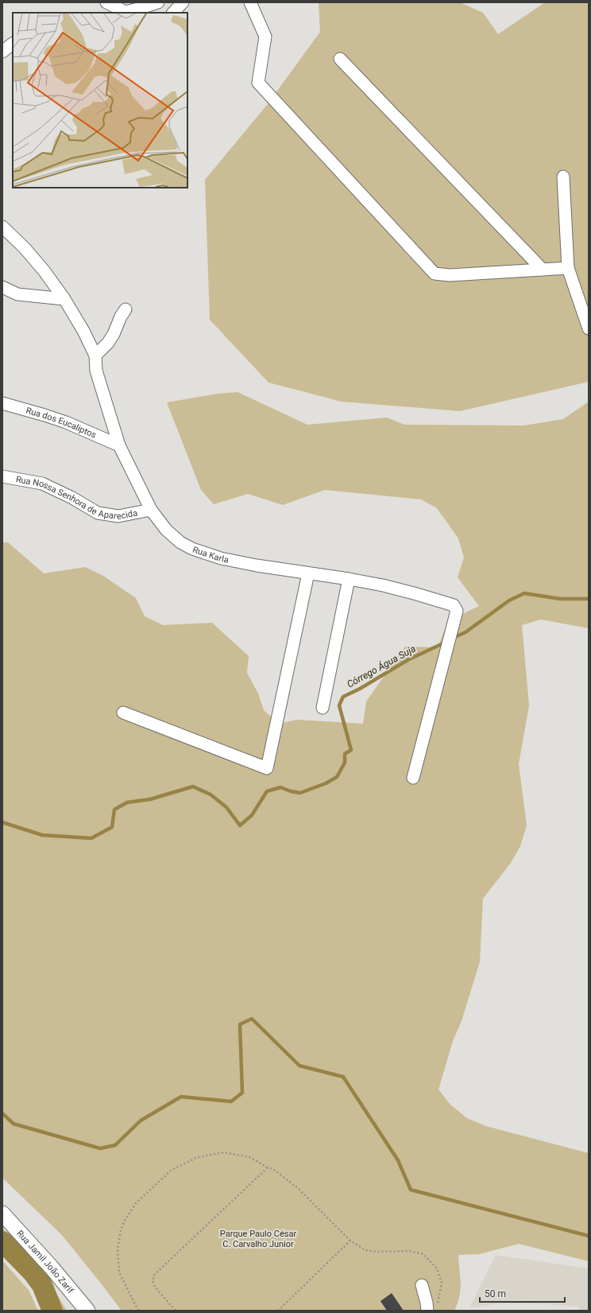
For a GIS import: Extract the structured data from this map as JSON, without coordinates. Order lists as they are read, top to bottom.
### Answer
{
  "streets": {
    "main road": ["Rua Jamil João Zarif"],
    "street": ["Rua dos Eucaliptos", "Rua Nossa Senhora de Aparecida", "Rua Karla"]
  },
  "crossings": [
    ["Rua dos Eucaliptos", "Rua Karla"],
    ["Rua Nossa Senhora de Aparecida", "Rua Karla"]
  ],
  "water": ["Córrego Água Suja"],
  "parks": ["Parque Paulo César C. Carvalho Junior"],
  "scale_bar": "50 m"
}
